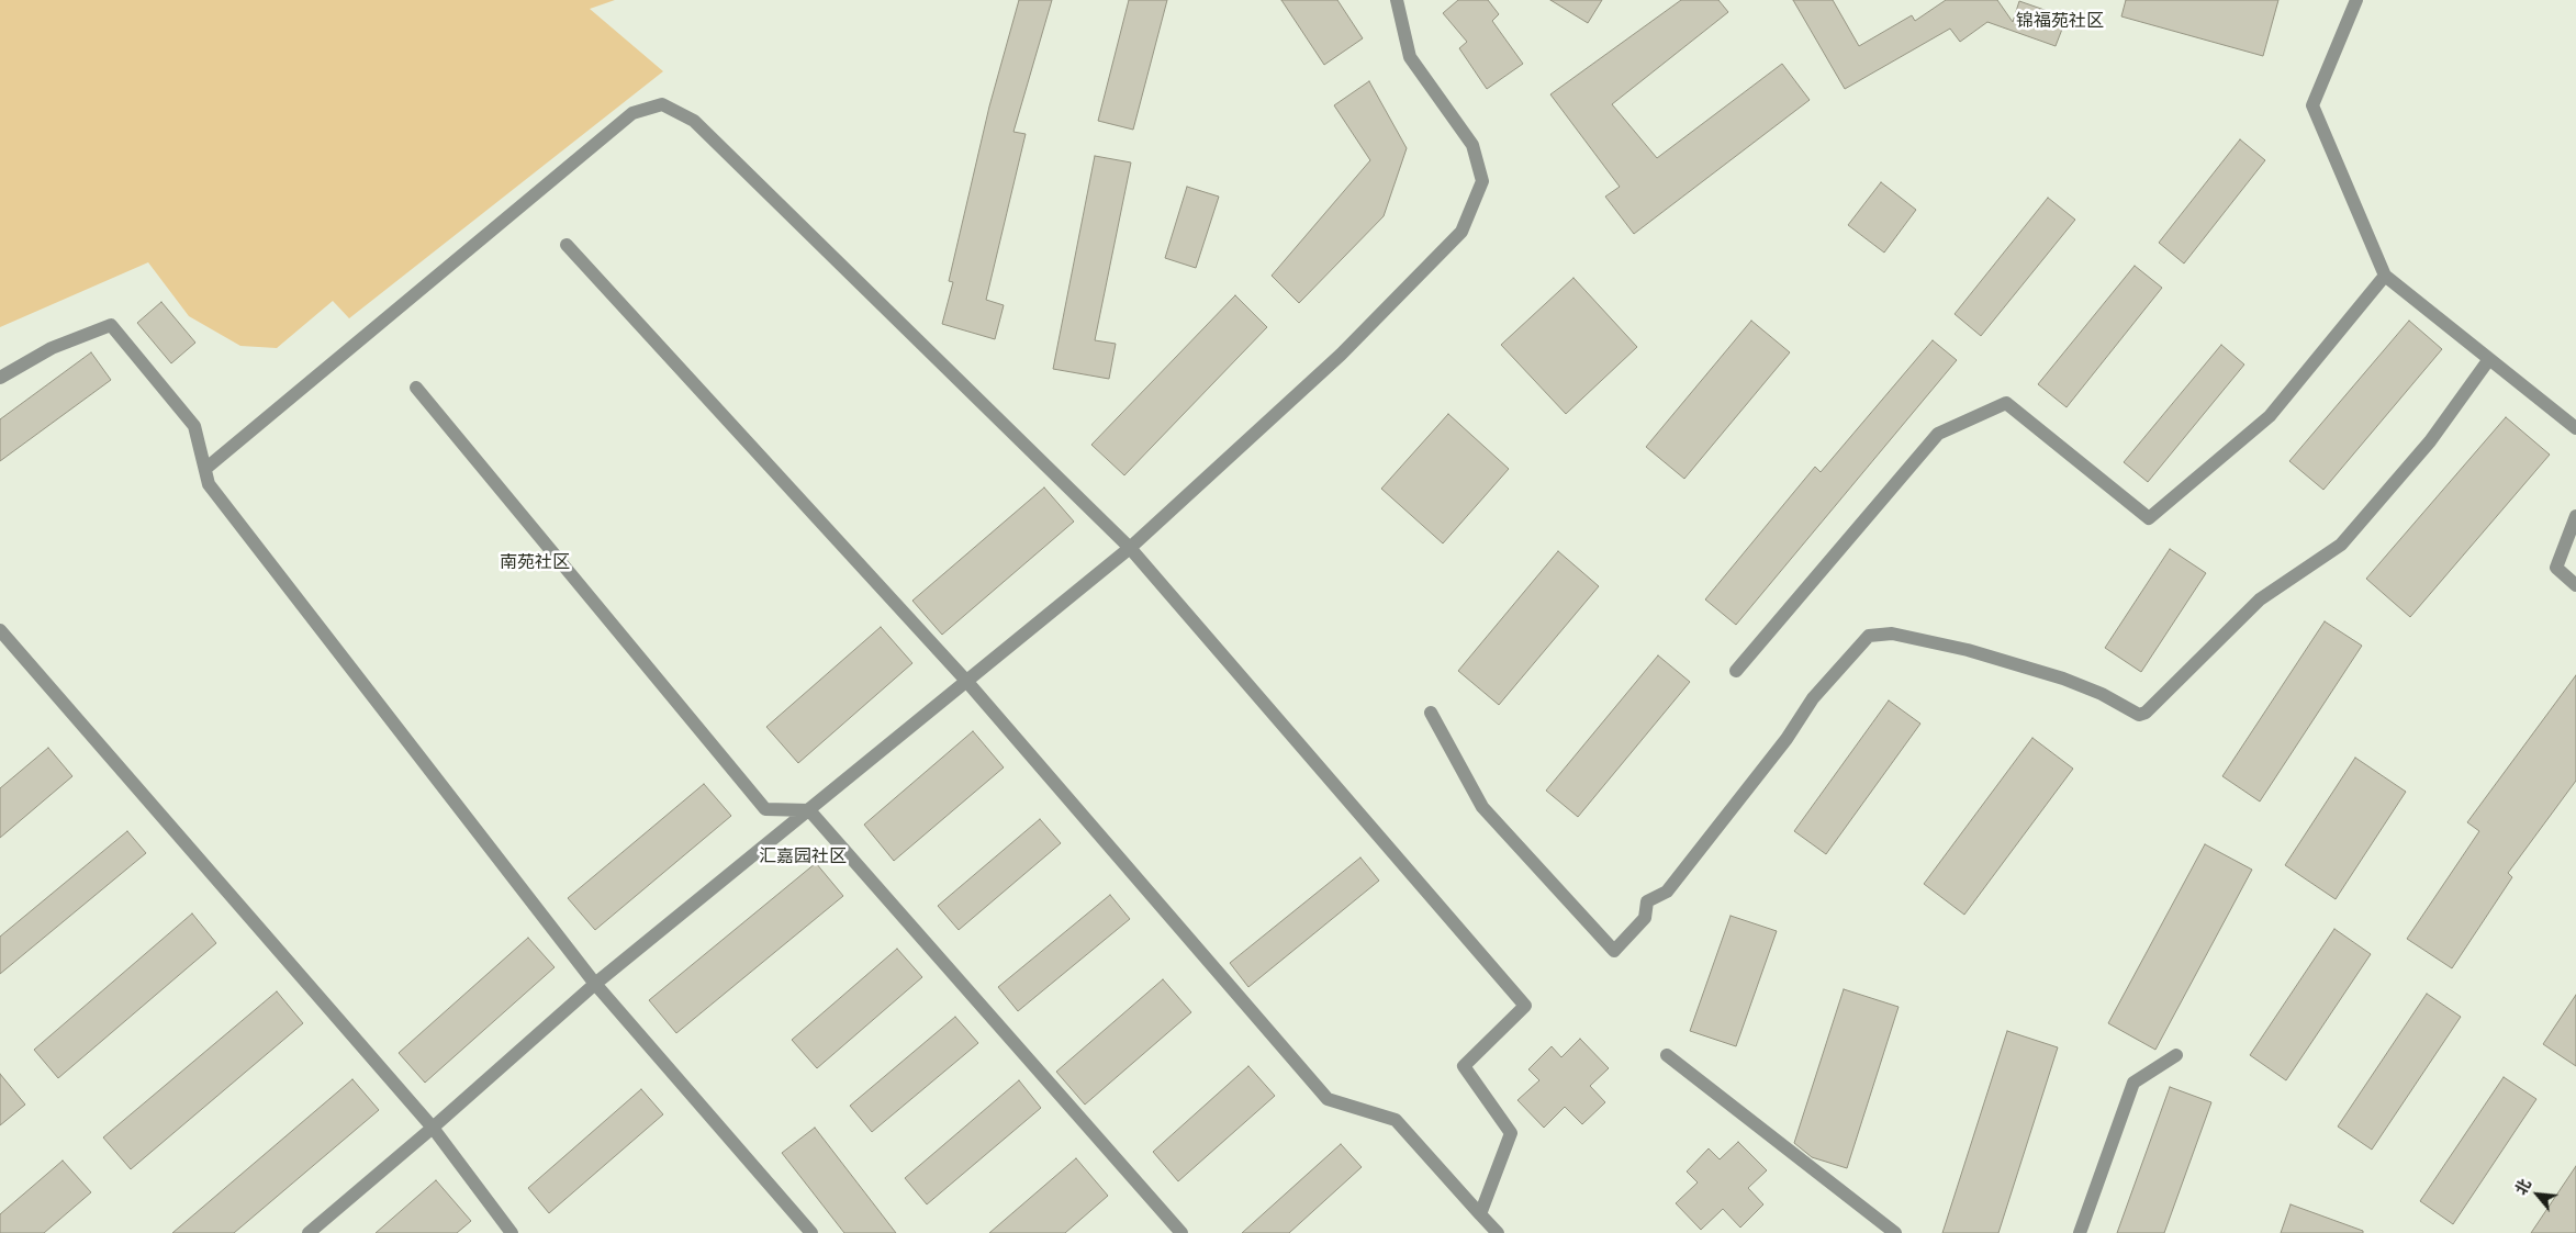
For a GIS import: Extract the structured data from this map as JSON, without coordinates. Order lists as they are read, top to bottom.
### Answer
{
  "districts": ["锦福苑社区", "南苑社区", "汇嘉园社区"],
  "north": "top left"
}
